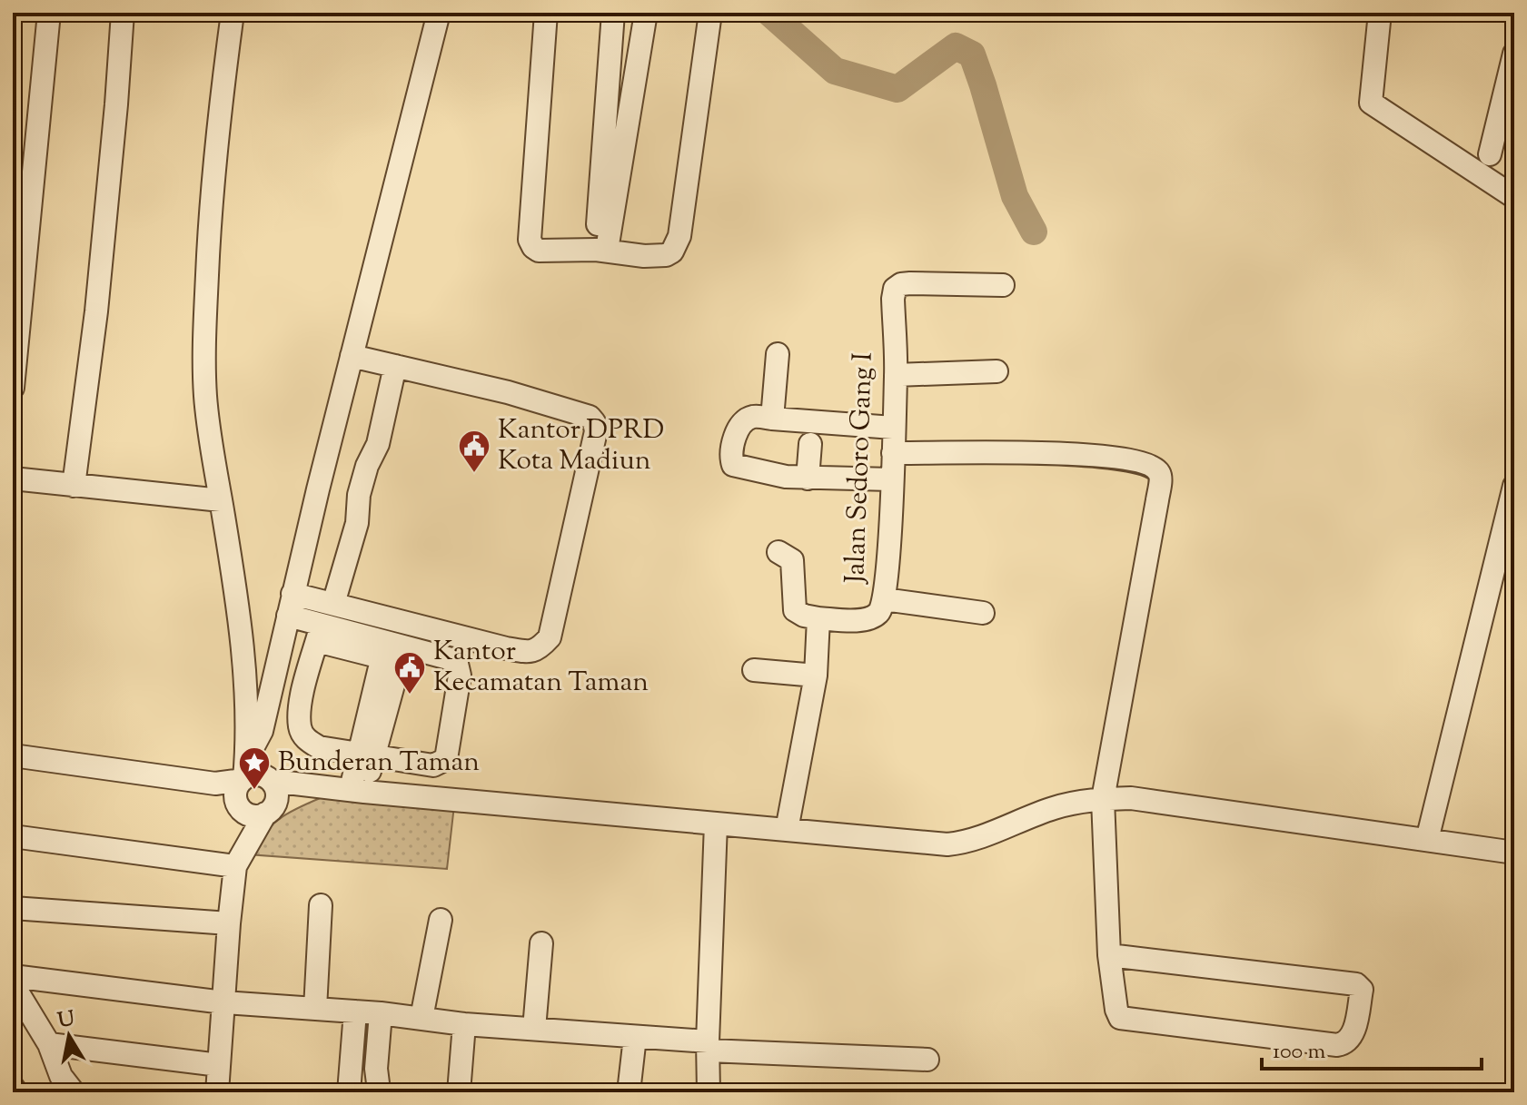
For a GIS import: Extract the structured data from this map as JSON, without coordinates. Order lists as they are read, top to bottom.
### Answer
{
  "streets": {
    "street": ["Jalan Sedoro Gang I"]
  },
  "places": {
    "public building": ["Kantor DPRD Kota Madiun", "Kantor Kecamatan Taman"],
    "place": ["Bunderan Taman"]
  },
  "scale_bar": "100 m",
  "north": "top"
}
